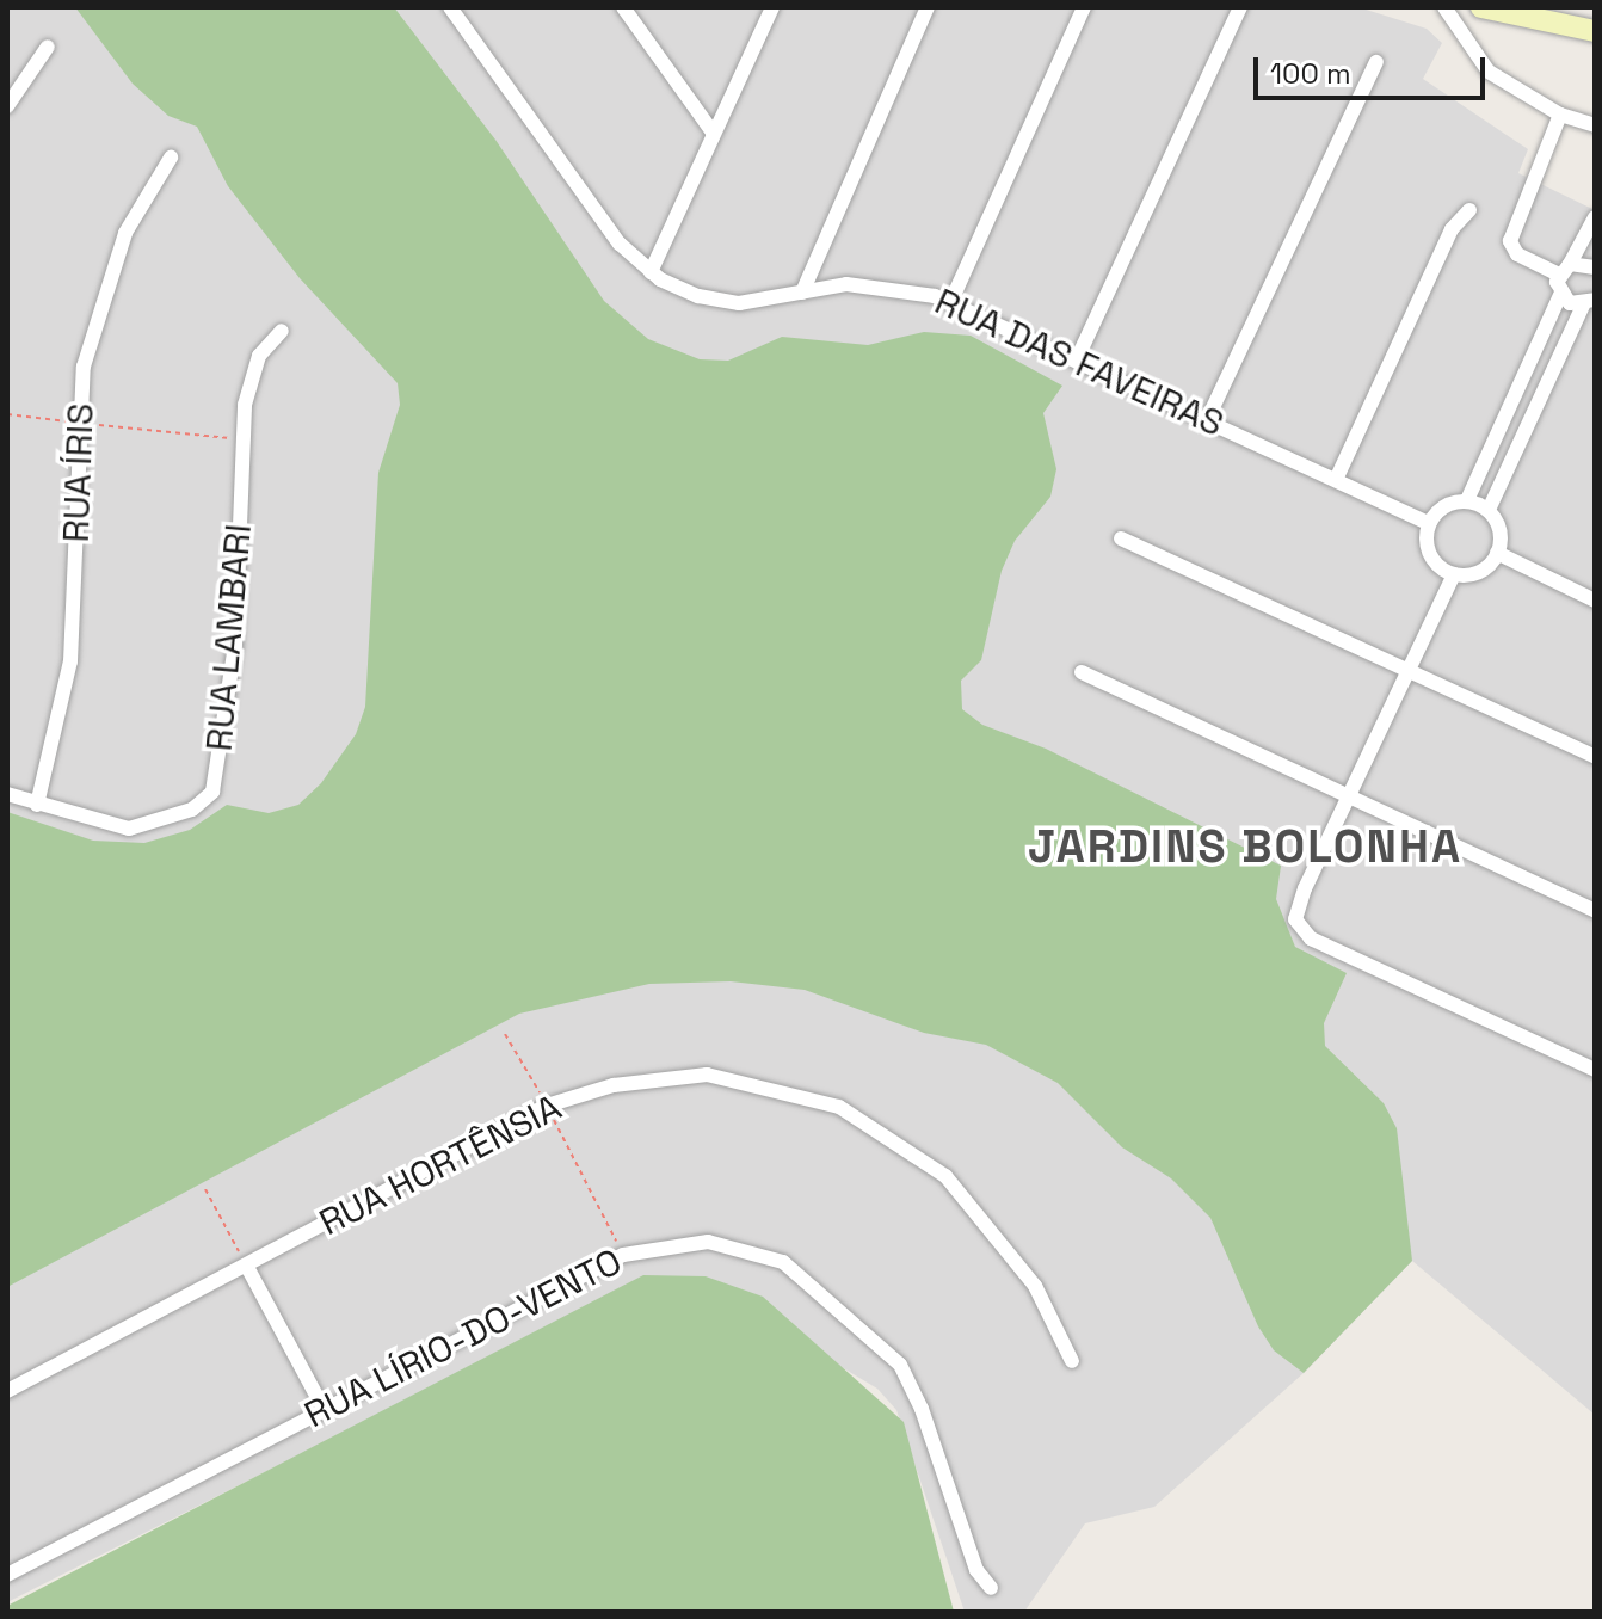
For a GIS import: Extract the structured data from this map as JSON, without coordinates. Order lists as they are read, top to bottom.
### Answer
{
  "streets": {
    "street": [
      "RUA DAS FAVEIRAS",
      "RUA ÍRIS",
      "RUA LAMBARI",
      "RUA HORTÊNSIA",
      "RUA LÍRIO-DO-VENTO"
    ]
  },
  "crossings": [
    ["RUA ÍRIS", "RUA LAMBARI"]
  ],
  "districts": ["JARDINS BOLONHA"],
  "scale_bar": "100 m"
}
